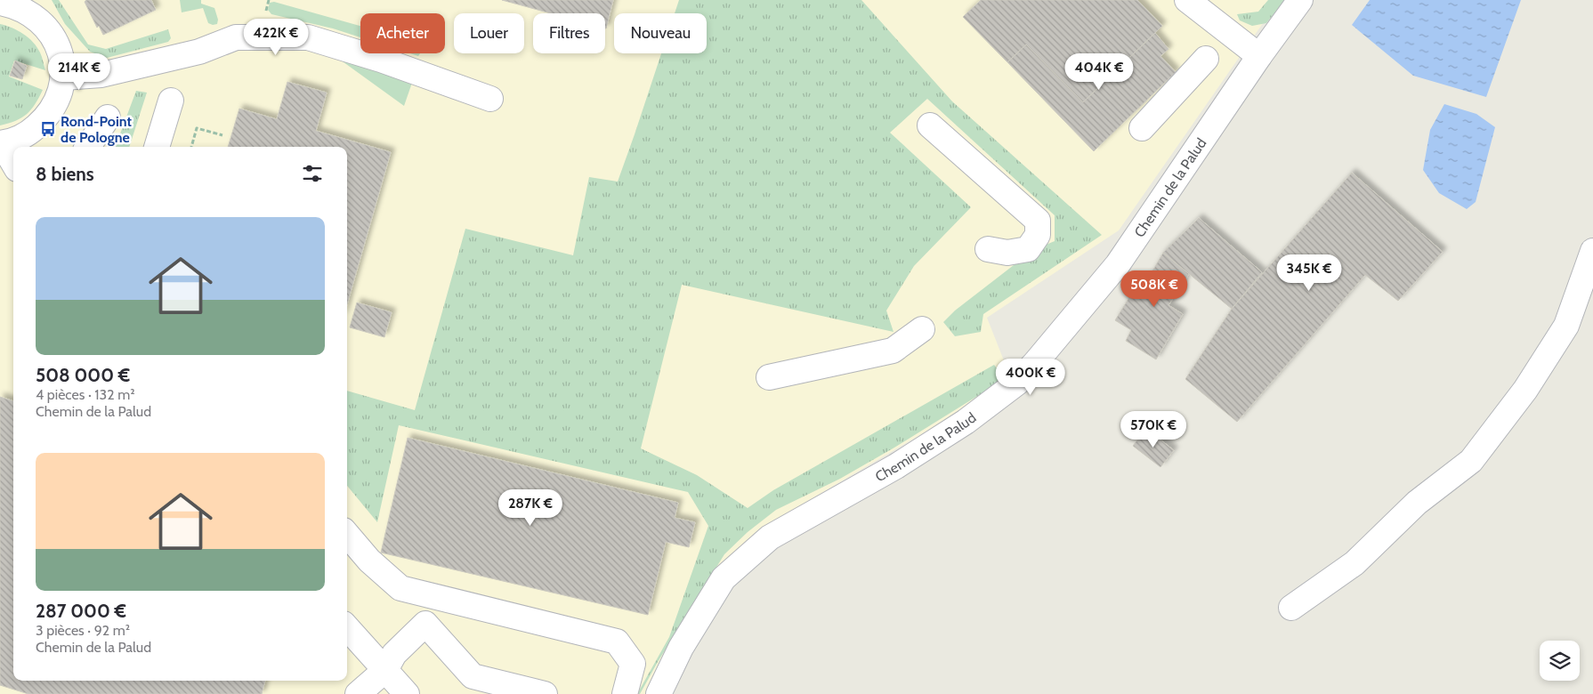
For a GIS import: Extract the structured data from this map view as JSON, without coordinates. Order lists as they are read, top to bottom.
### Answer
{
  "streets": {
    "street": ["Chemin de la Palud"]
  },
  "places": {
    "bus stop": ["Rond-Point de Pologne"]
  },
  "page": {
    "chip": [
      "Acheter",
      "Louer",
      "Filtres",
      "Nouveau"
    ],
    "price": [
      "422K €",
      "214K €",
      "404K €",
      "345K €",
      "508K €",
      "400K €",
      "570K €",
      "287K €"
    ],
    "heading": "8 biens",
    "list": [
      {
        "name": "508 000 €",
        "note": "4 pièces · 132 m² · Chemin de la Palud"
      },
      {
        "name": "287 000 €",
        "note": "3 pièces · 92 m² · Chemin de la Palud"
      }
    ]
  }
}
